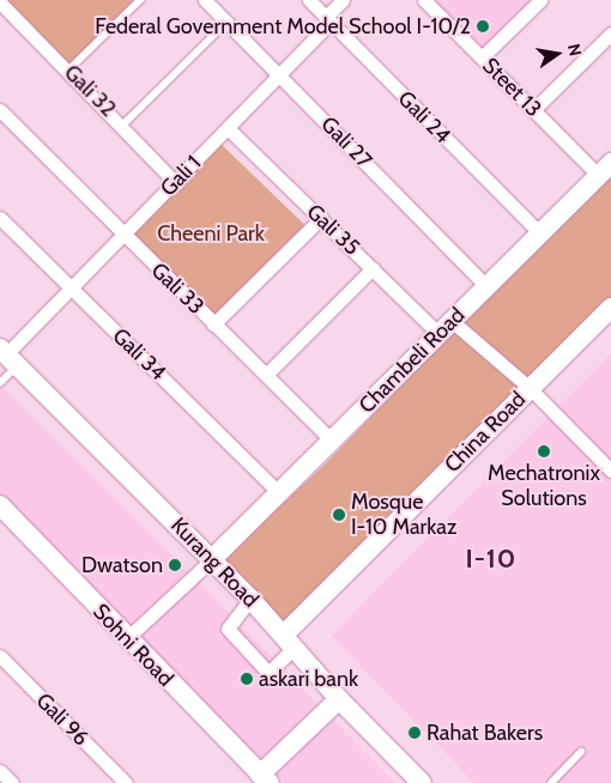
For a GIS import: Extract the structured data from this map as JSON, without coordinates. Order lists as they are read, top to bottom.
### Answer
{
  "streets": {
    "street": [
      "Steet 13",
      "Gali 32",
      "Gali 24",
      "Gali 27",
      "Gali 1",
      "Gali 35",
      "Gali 33",
      "Gali 34",
      "Chambeli Road",
      "China Road",
      "Kurang Road",
      "Sohni Road",
      "Gali 96"
    ]
  },
  "crossings": [
    ["Steet 13", "Chambeli Road"],
    ["Gali 32", "Gali 1"],
    ["Gali 24", "Gali 1"],
    ["Gali 24", "Chambeli Road"],
    ["Gali 27", "Gali 1"],
    ["Gali 27", "Chambeli Road"],
    ["Gali 1", "Gali 35"],
    ["Gali 1", "Gali 33"],
    ["Gali 1", "Gali 34"],
    ["Gali 1", "Kurang Road"],
    ["Gali 35", "Chambeli Road"],
    ["Gali 35", "China Road"],
    ["Gali 33", "Chambeli Road"],
    ["Gali 34", "Chambeli Road"],
    ["Chambeli Road", "Kurang Road"],
    ["China Road", "Kurang Road"]
  ],
  "districts": ["I-10"],
  "parks": ["Cheeni Park"],
  "places": [
    "Federal Government Model School I-10/2",
    "Mechatronix Solutions",
    "Mosque I-10 Markaz",
    "Dwatson",
    "askari bank",
    "Rahat Bakers"
  ],
  "north": "right"
}
